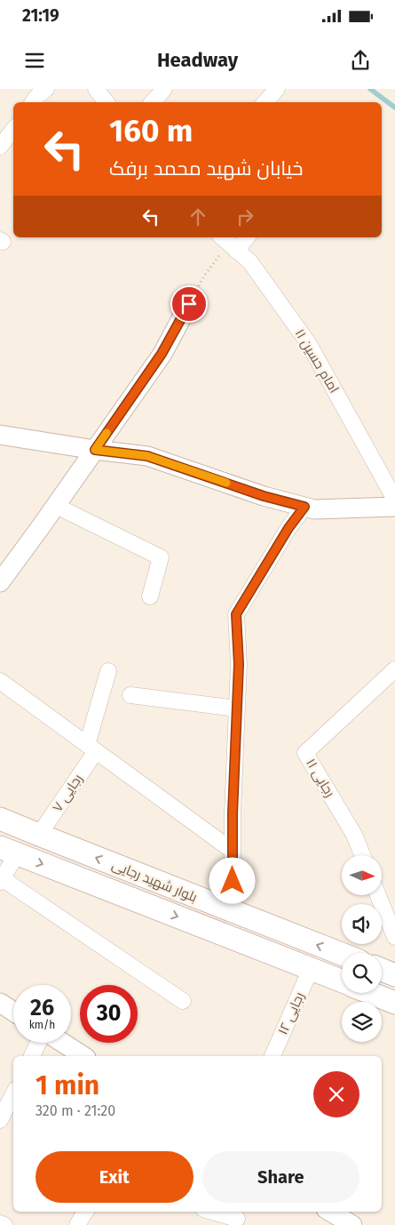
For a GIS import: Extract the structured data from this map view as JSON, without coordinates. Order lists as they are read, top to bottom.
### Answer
{
  "streets": {
    "main road": ["بلوار شهید رجایی"],
    "street": [
      "امام حسین ۱۱",
      "رجایی ۱۱",
      "رجایی ۷",
      "رجایی ۱۲"
    ]
  },
  "crossings": [
    ["رجایی ۷", "بلوار شهید رجایی"],
    ["بلوار شهید رجایی", "رجایی ۱۲"]
  ],
  "north": "right",
  "page": {
    "status": "21:19",
    "header": "Headway",
    "turn": ["160 m", "خیابان شهید محمد برفک"],
    "speed": "26 km/h",
    "limit": "30",
    "heading": ["1 min", "320 m · 21:20"],
    "buttons": ["Exit", "Share"]
  }
}
